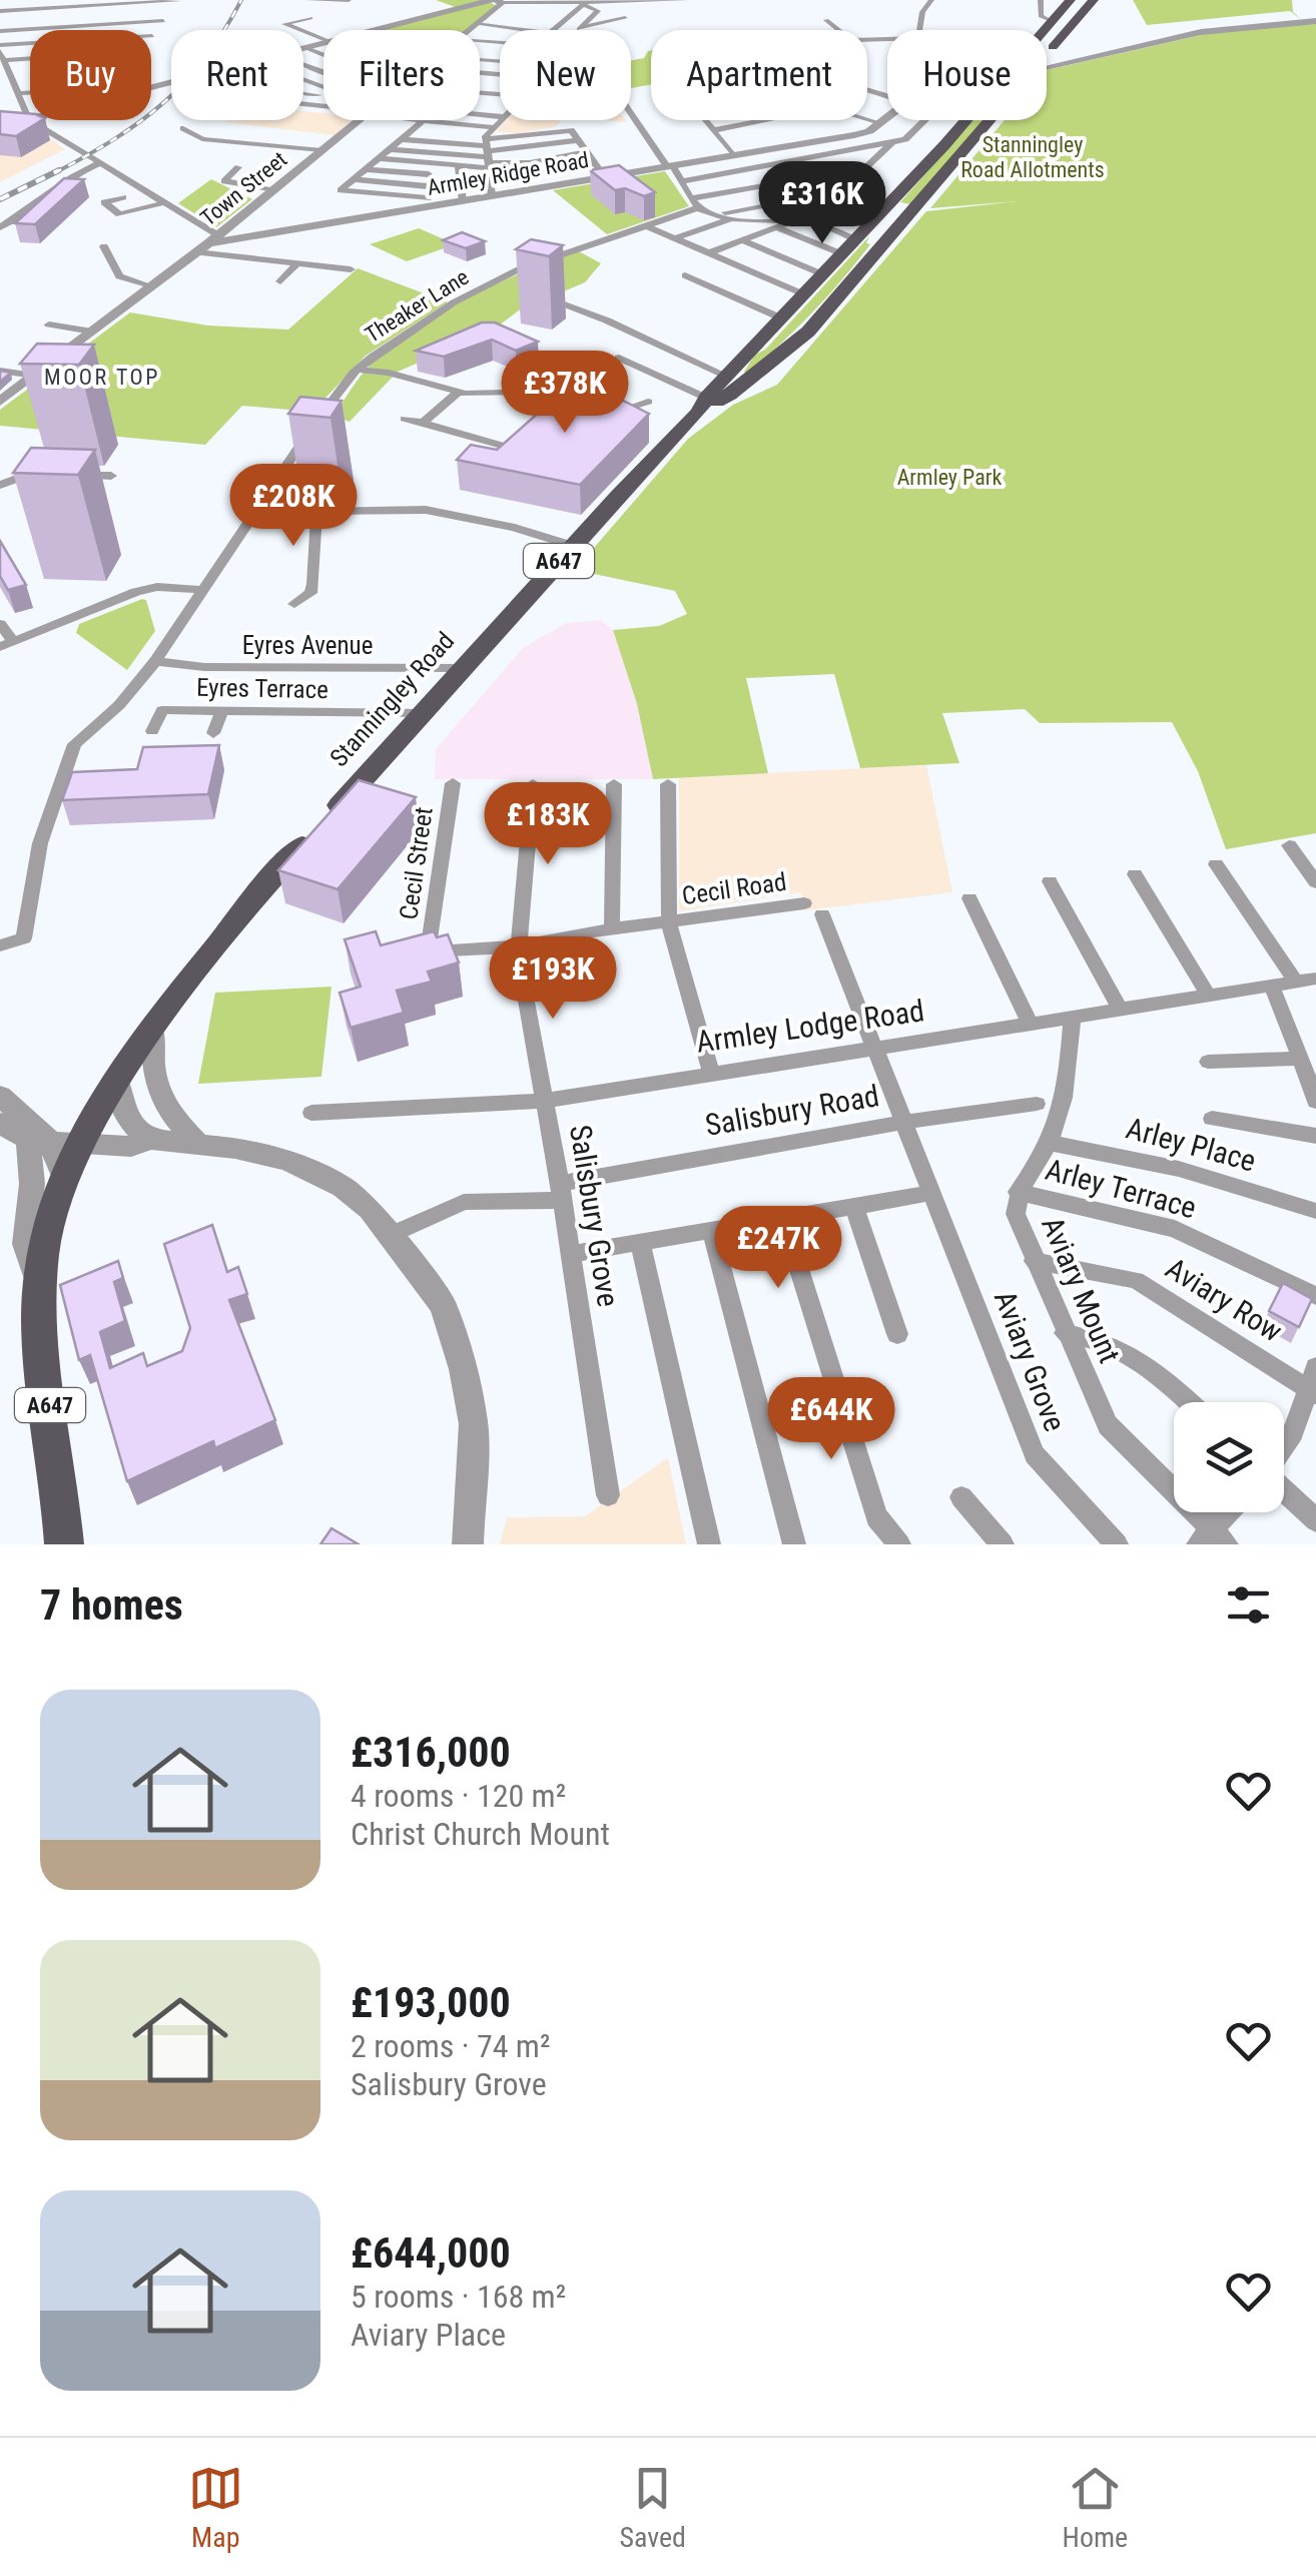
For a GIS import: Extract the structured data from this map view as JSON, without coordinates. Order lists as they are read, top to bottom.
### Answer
{
  "streets": {
    "main road": ["A647", "Stanningley Road"],
    "street": [
      "Armley Ridge Road",
      "Town Street",
      "Theaker Lane",
      "Eyres Avenue",
      "Eyres Terrace",
      "Cecil Street",
      "Cecil Road",
      "Armley Lodge Road",
      "Salisbury Road",
      "Arley Place",
      "Arley Terrace",
      "Salisbury Grove",
      "Aviary Mount",
      "Aviary Row",
      "Aviary Grove"
    ]
  },
  "crossings": [
    ["Armley Ridge Road", "Town Street"],
    ["Theaker Lane", "Eyres Avenue"],
    ["A647", "Stanningley Road"],
    ["Eyres Avenue", "Stanningley Road"],
    ["Eyres Terrace", "Stanningley Road"],
    ["Cecil Street", "Cecil Road"],
    ["Cecil Road", "Salisbury Grove"],
    ["Armley Lodge Road", "Salisbury Grove"],
    ["Armley Lodge Road", "Aviary Grove"],
    ["Salisbury Road", "Salisbury Grove"],
    ["Salisbury Road", "Aviary Grove"],
    ["Arley Terrace", "Aviary Mount"],
    ["Aviary Mount", "Aviary Row"]
  ],
  "districts": ["MOOR TOP"],
  "parks": ["Stanningley Road Allotments", "Armley Park"],
  "page": {
    "chip": [
      "Buy",
      "Rent",
      "Filters",
      "New",
      "Apartment",
      "House"
    ],
    "price": [
      "£316K",
      "£378K",
      "£208K",
      "£183K",
      "£193K",
      "£247K",
      "£644K"
    ],
    "heading": "7 homes",
    "list": [
      {
        "name": "£316,000",
        "note": "4 rooms · 120 m² · Christ Church Mount"
      },
      {
        "name": "£193,000",
        "note": "2 rooms · 74 m² · Salisbury Grove"
      },
      {
        "name": "£644,000",
        "note": "5 rooms · 168 m² · Aviary Place"
      }
    ],
    "tabs": ["Map", "Saved", "Home"]
  }
}
